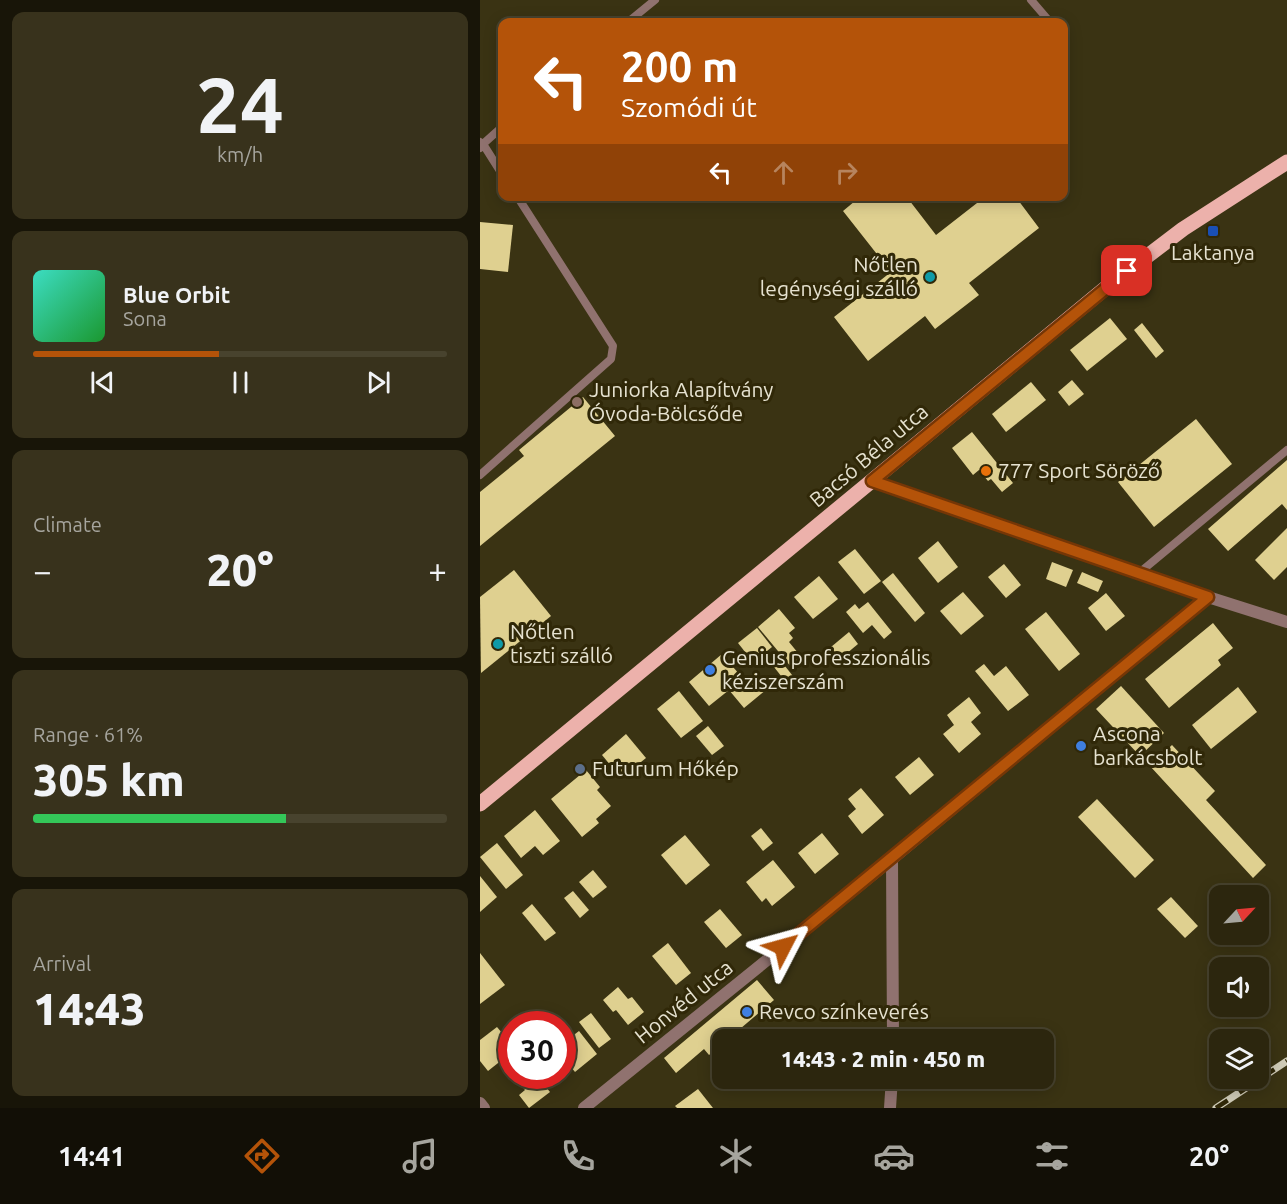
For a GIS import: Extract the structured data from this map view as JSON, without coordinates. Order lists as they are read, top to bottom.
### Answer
{
  "streets": {
    "main road": ["Bacsó Béla utca"],
    "street": ["Honvéd utca"]
  },
  "places": {
    "transit": ["Laktanya"],
    "other": [
      "Nőtlen legénységi szálló",
      "Juniorka Alapítvány Óvoda-Bölcsőde",
      "777 Sport Söröző",
      "Nőtlen tiszti szálló",
      "Genius professzionális kéziszerszám",
      "Ascona barkácsbolt",
      "Futurum Hőkép",
      "Revco színkeverés"
    ]
  },
  "north": "top right",
  "page": {
    "tile": [
      ["24", "km/h"],
      "Climate",
      ["Range · 61%", "305 km"],
      ["Arrival", "14:43"]
    ],
    "turn": ["200 m", "Szomódi út"],
    "song": ["Blue Orbit", "Sona"],
    "heat": ["−", "20°", "+"],
    "limit": "30",
    "trip": "14:43 · 2 min · 450 m",
    "tabs": ["14:41", "20°"]
  }
}
